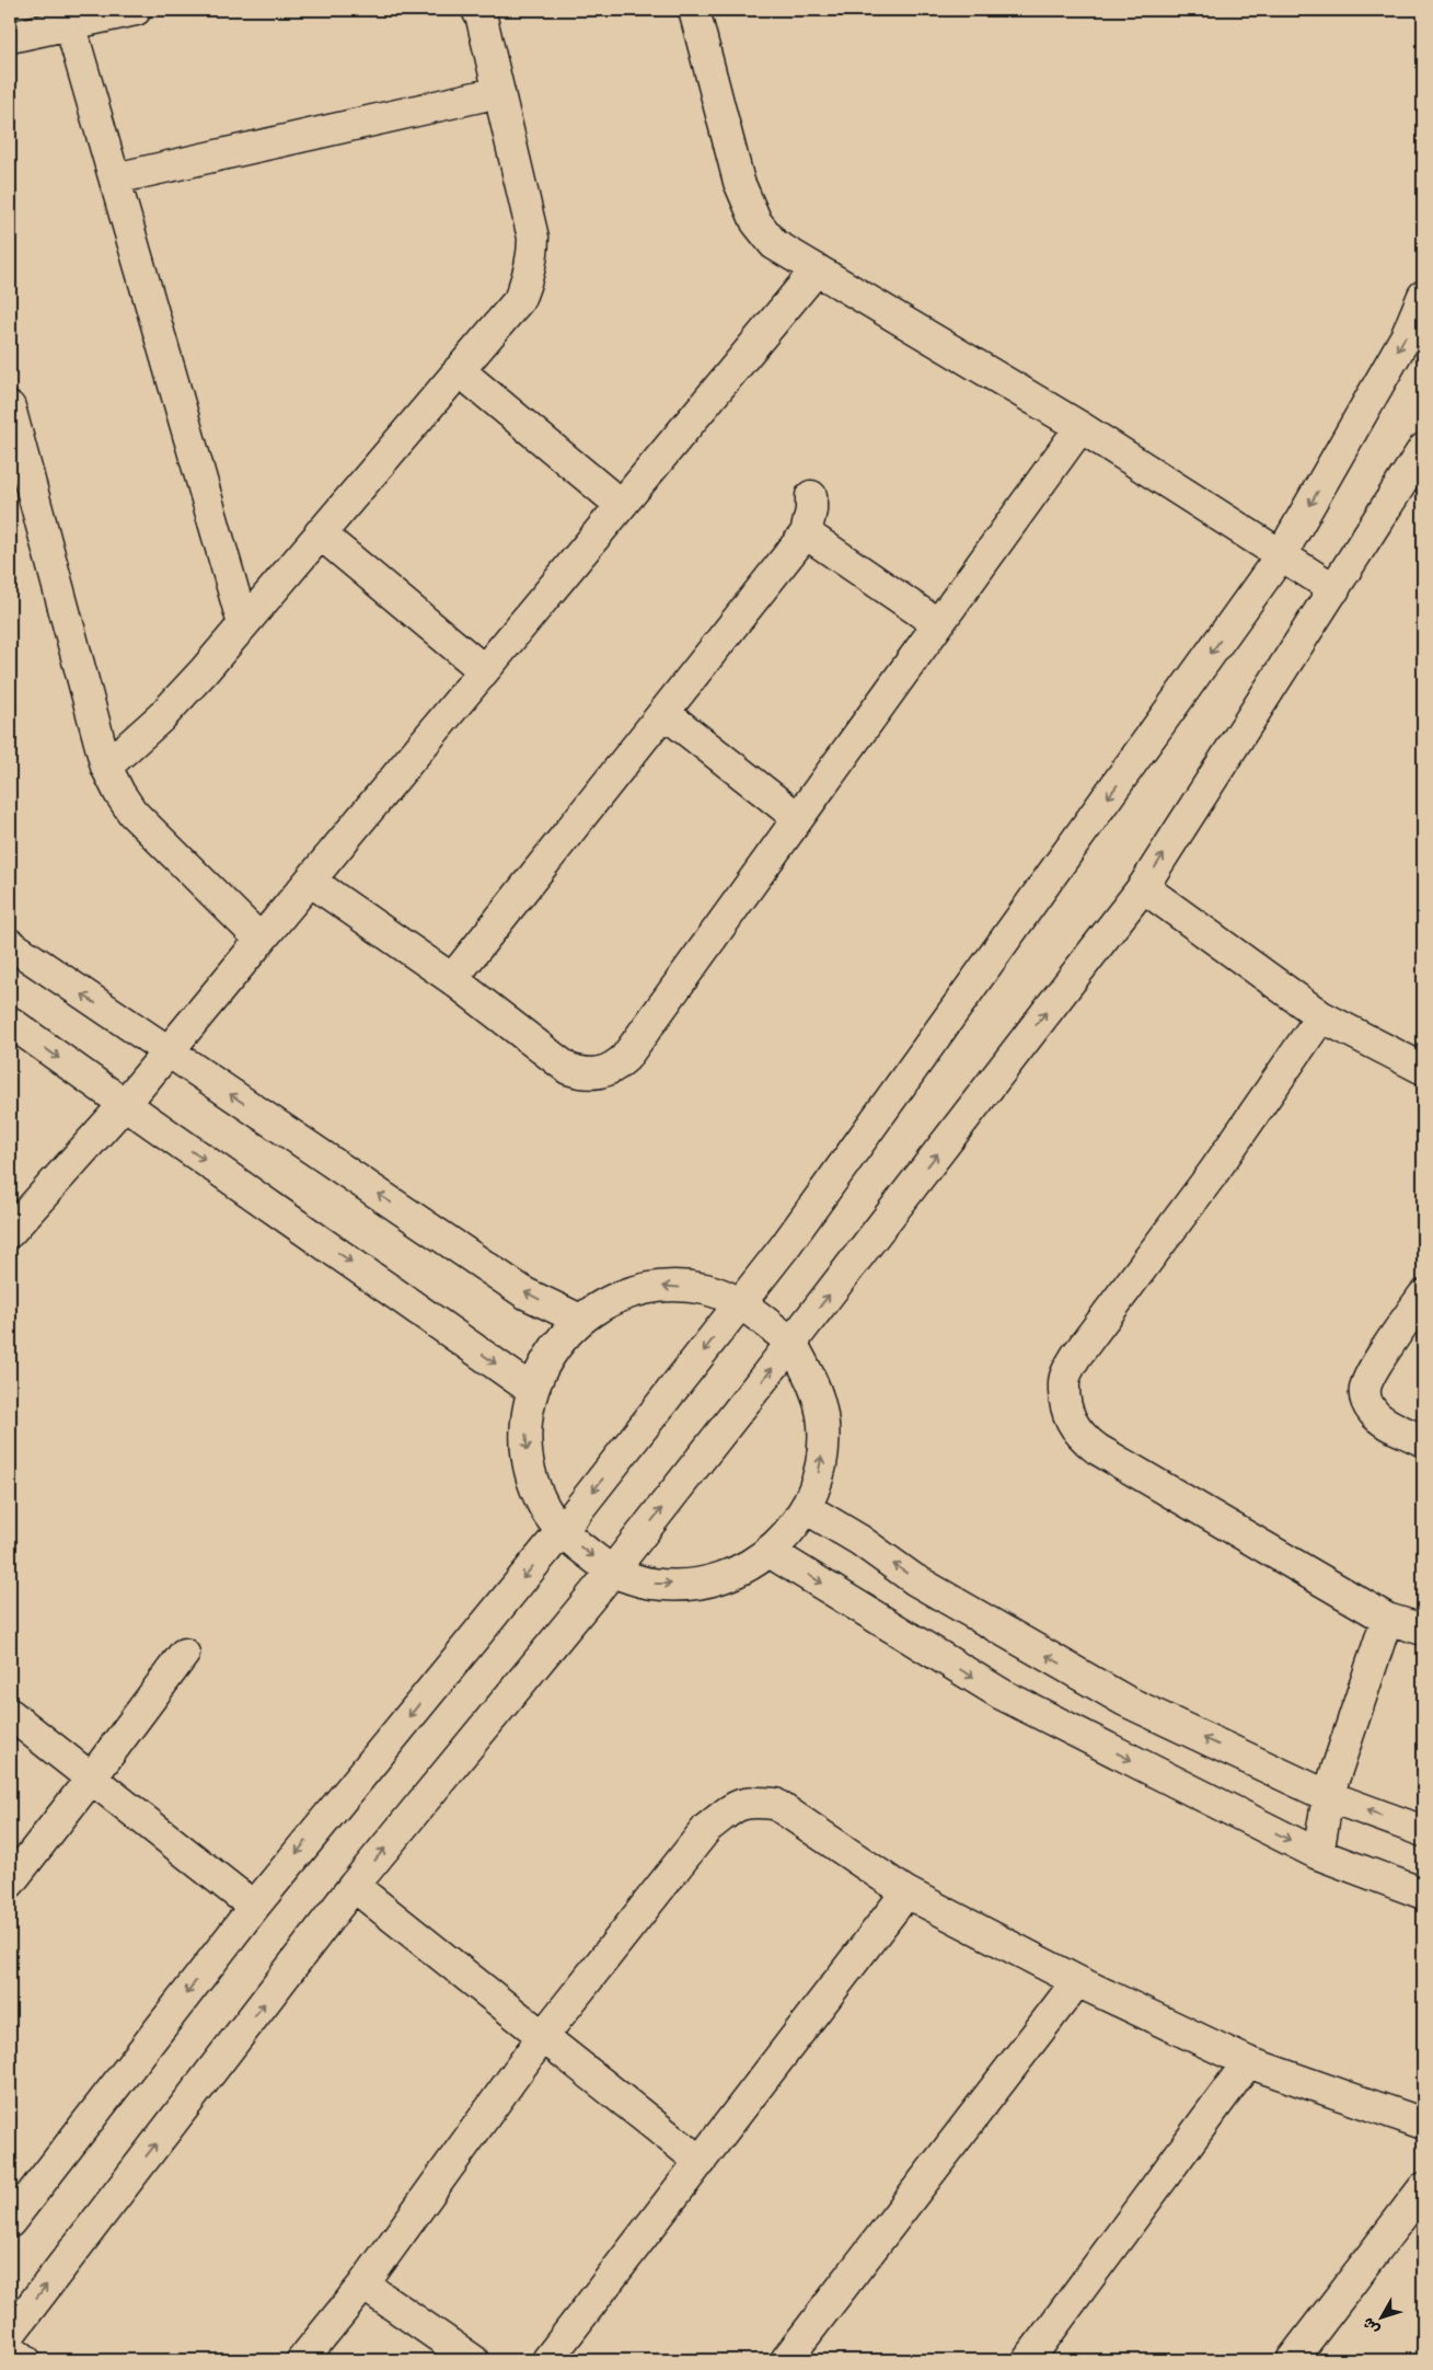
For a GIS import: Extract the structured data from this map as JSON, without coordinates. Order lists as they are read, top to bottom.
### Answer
{
  "north": "bottom left"
}
